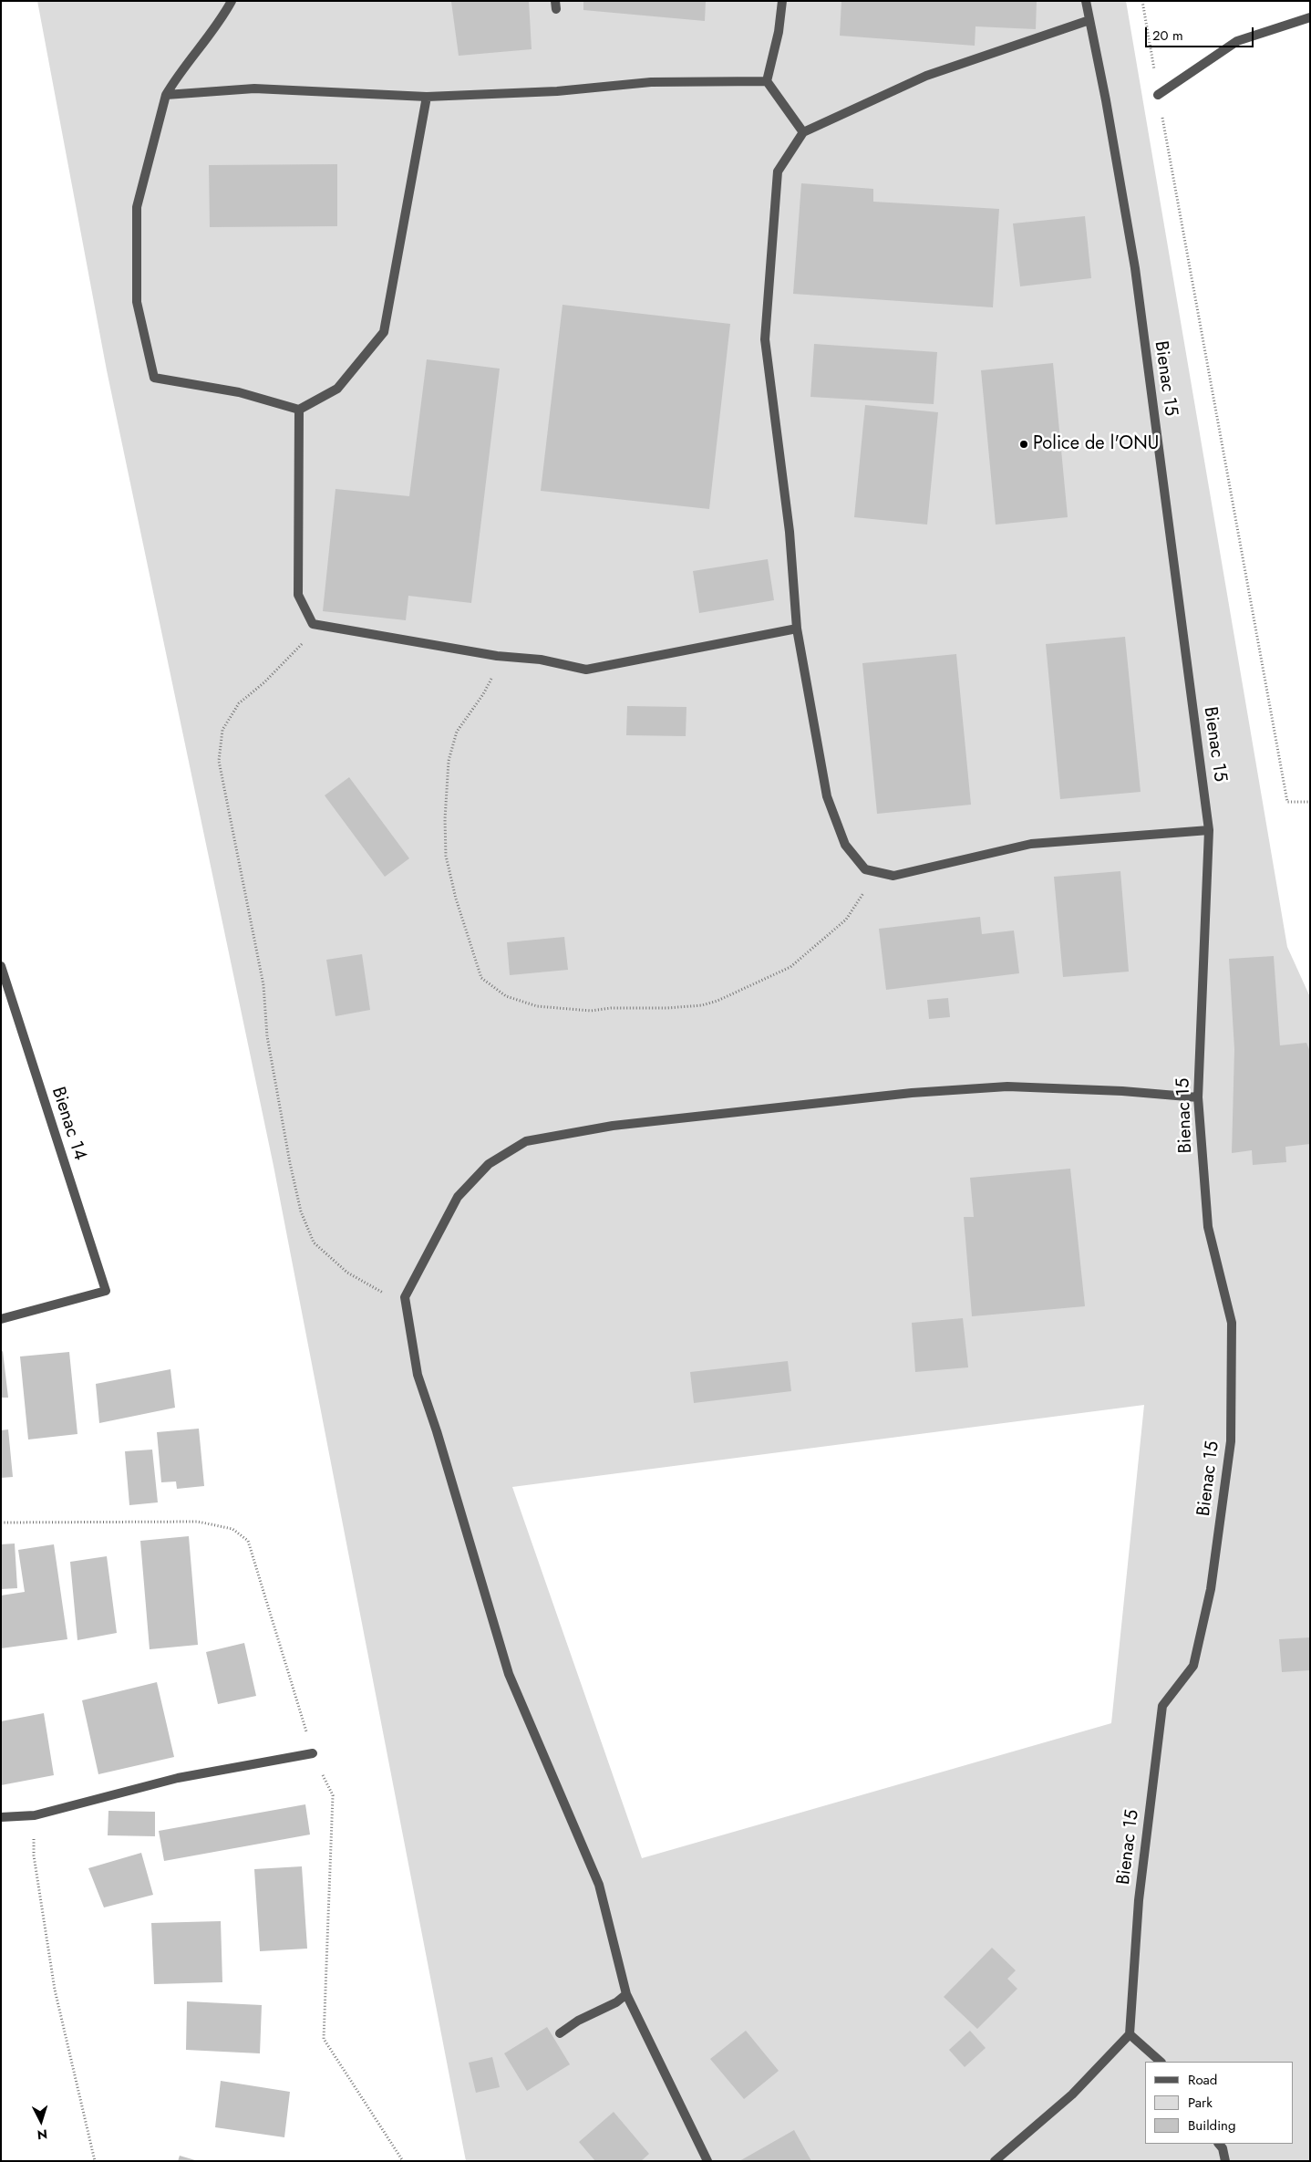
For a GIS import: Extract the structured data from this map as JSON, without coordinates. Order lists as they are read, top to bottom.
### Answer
{
  "streets": {
    "street": ["Bienac 15", "Bienac 14"]
  },
  "places": ["Police de l'ONU"],
  "legend": ["Road", "Park", "Building"],
  "scale_bar": "20 m",
  "north": "bottom"
}
